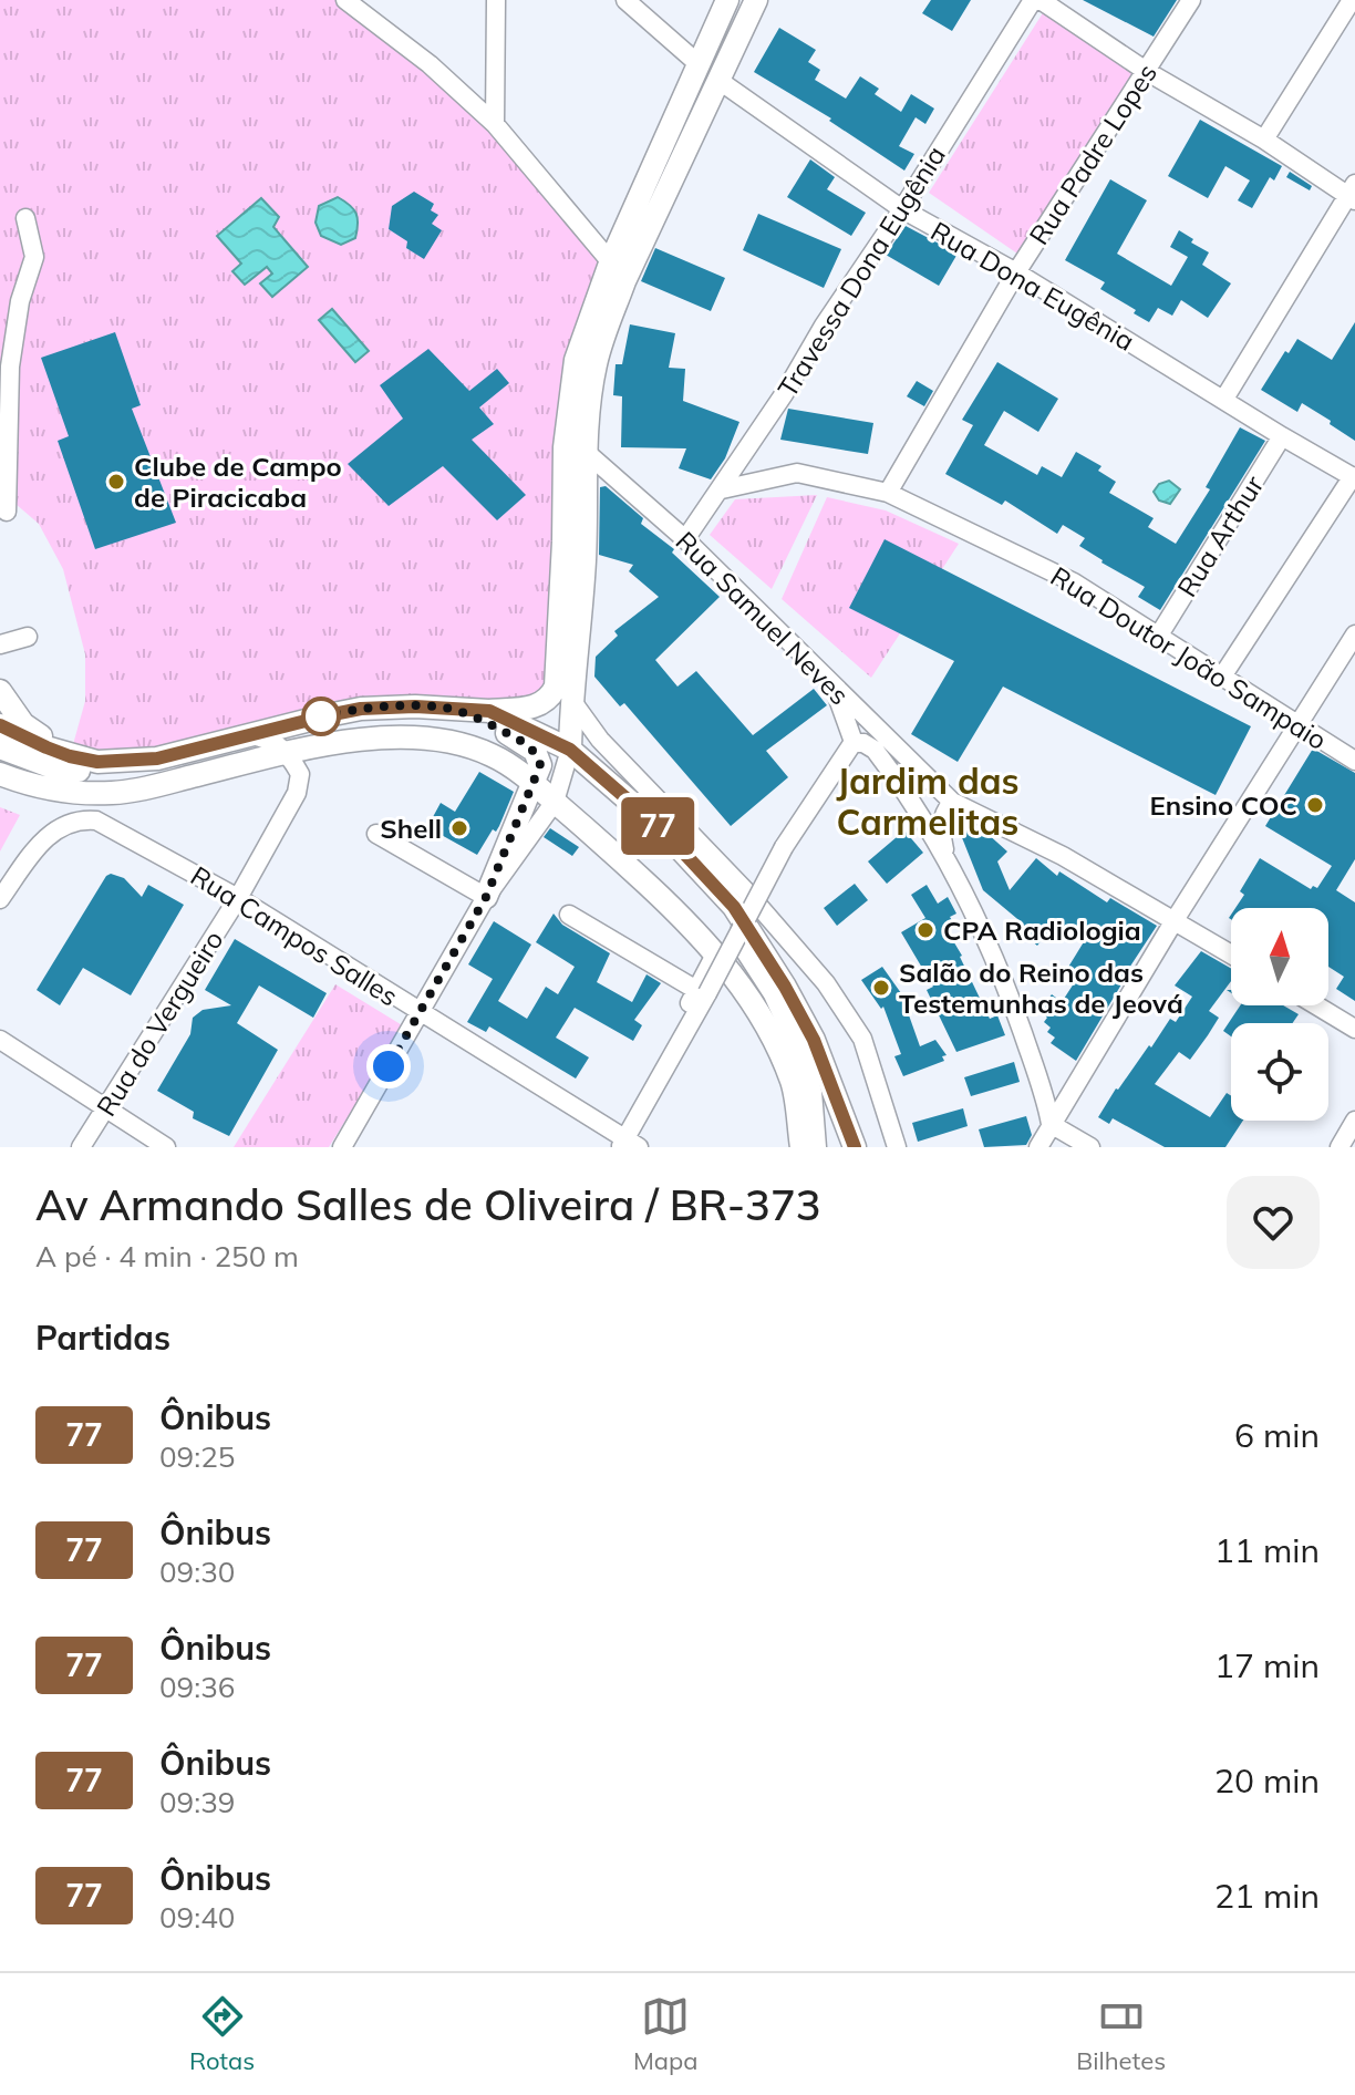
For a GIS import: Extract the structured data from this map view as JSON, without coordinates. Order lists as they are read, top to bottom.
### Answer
{
  "streets": {
    "street": [
      "Rua Padre Lopes",
      "Travessa Dona Eugênia",
      "Rua Dona Eugênia",
      "Rua Arthur",
      "Rua Samuel Neves",
      "Rua Doutor João Sampaio",
      "Rua Campos Salles",
      "Rua do Vergueiro"
    ]
  },
  "crossings": [
    ["Rua Padre Lopes", "Rua Dona Eugênia"],
    ["Rua Padre Lopes", "Rua Doutor João Sampaio"],
    ["Travessa Dona Eugênia", "Rua Dona Eugênia"],
    ["Travessa Dona Eugênia", "Rua Samuel Neves"],
    ["Travessa Dona Eugênia", "Rua Doutor João Sampaio"],
    ["Rua Dona Eugênia", "Rua Arthur"],
    ["Rua Arthur", "Rua Doutor João Sampaio"],
    ["Rua Campos Salles", "Rua do Vergueiro"]
  ],
  "districts": ["Jardim das Carmelitas"],
  "places": [
    "Clube de Campo de Piracicaba",
    "Ensino COC",
    "Shell",
    "CPA Radiologia",
    "Salão do Reino das Testemunhas de Jeová"
  ],
  "lines": ["bus line 77"],
  "north": "top",
  "page": {
    "on_map": "77",
    "heading": [
      ["Av Armando Salles de Oliveira / BR-373", "A pé · 4 min · 250 m"],
      "Partidas"
    ],
    "list": [
      {
        "mark": "77",
        "name": "Ônibus",
        "note": "09:25",
        "value": "6 min"
      },
      {
        "mark": "77",
        "name": "Ônibus",
        "note": "09:30",
        "value": "11 min"
      },
      {
        "mark": "77",
        "name": "Ônibus",
        "note": "09:36",
        "value": "17 min"
      },
      {
        "mark": "77",
        "name": "Ônibus",
        "note": "09:39",
        "value": "20 min"
      },
      {
        "mark": "77",
        "name": "Ônibus",
        "note": "09:40",
        "value": "21 min"
      }
    ],
    "tabs": ["Rotas", "Mapa", "Bilhetes"]
  }
}
